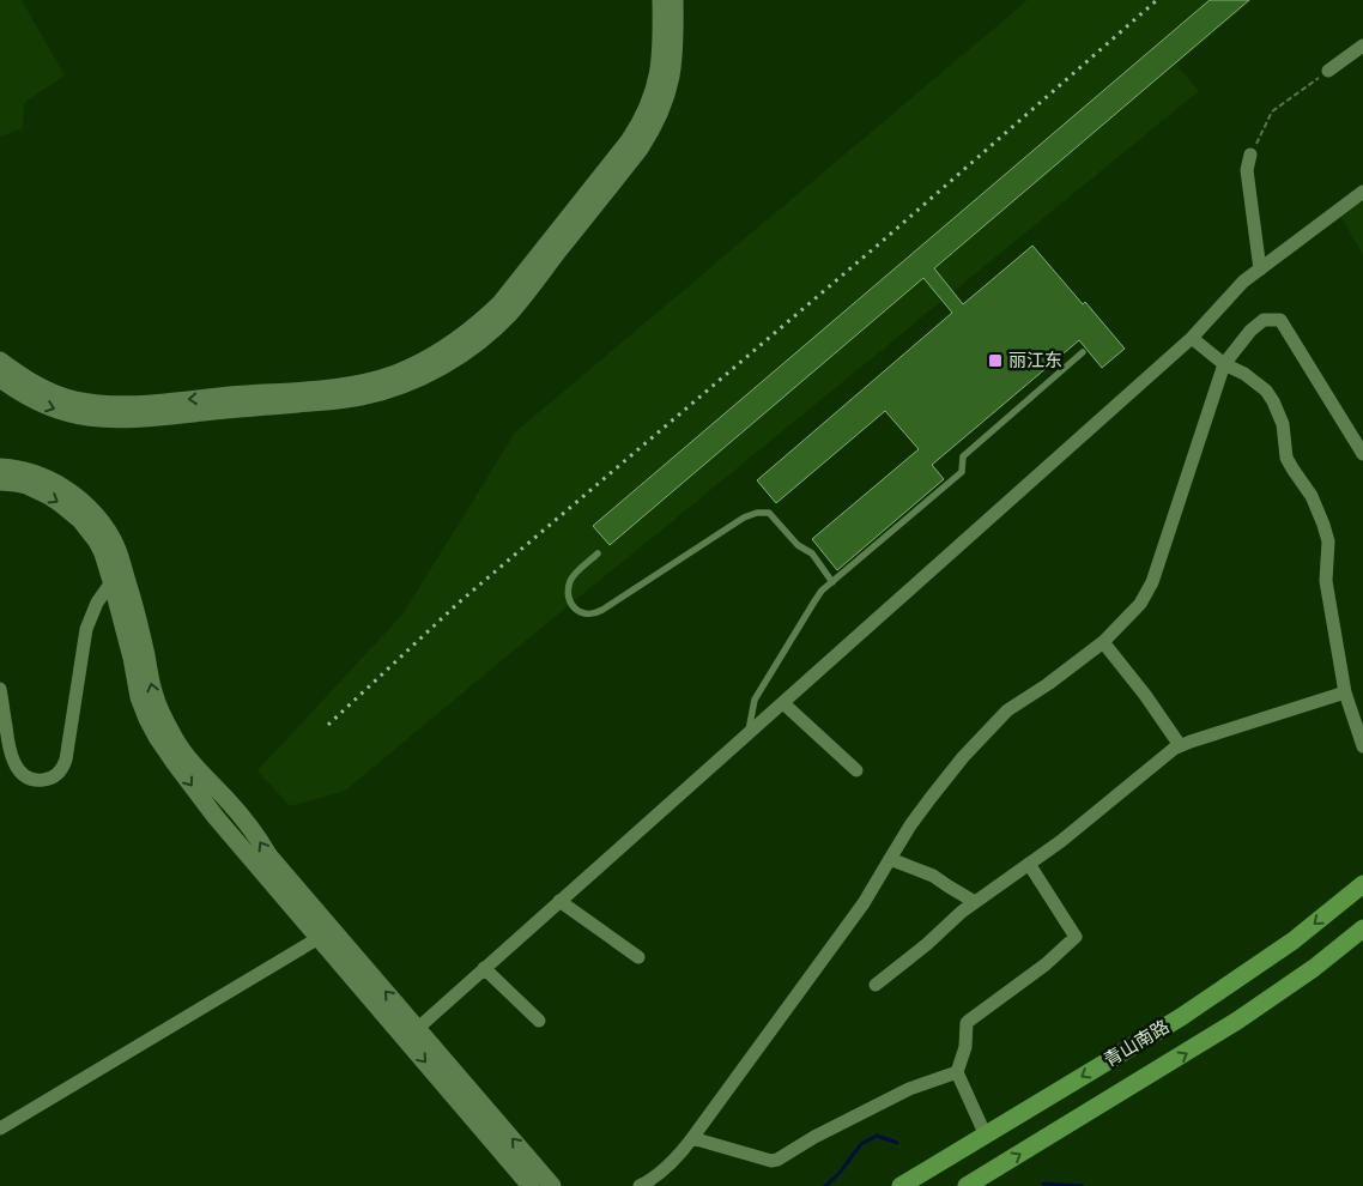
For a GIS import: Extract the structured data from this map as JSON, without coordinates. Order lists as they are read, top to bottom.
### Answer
{
  "streets": {
    "main road": ["青山南路"]
  },
  "places": {
    "transit": ["丽江东"]
  }
}
